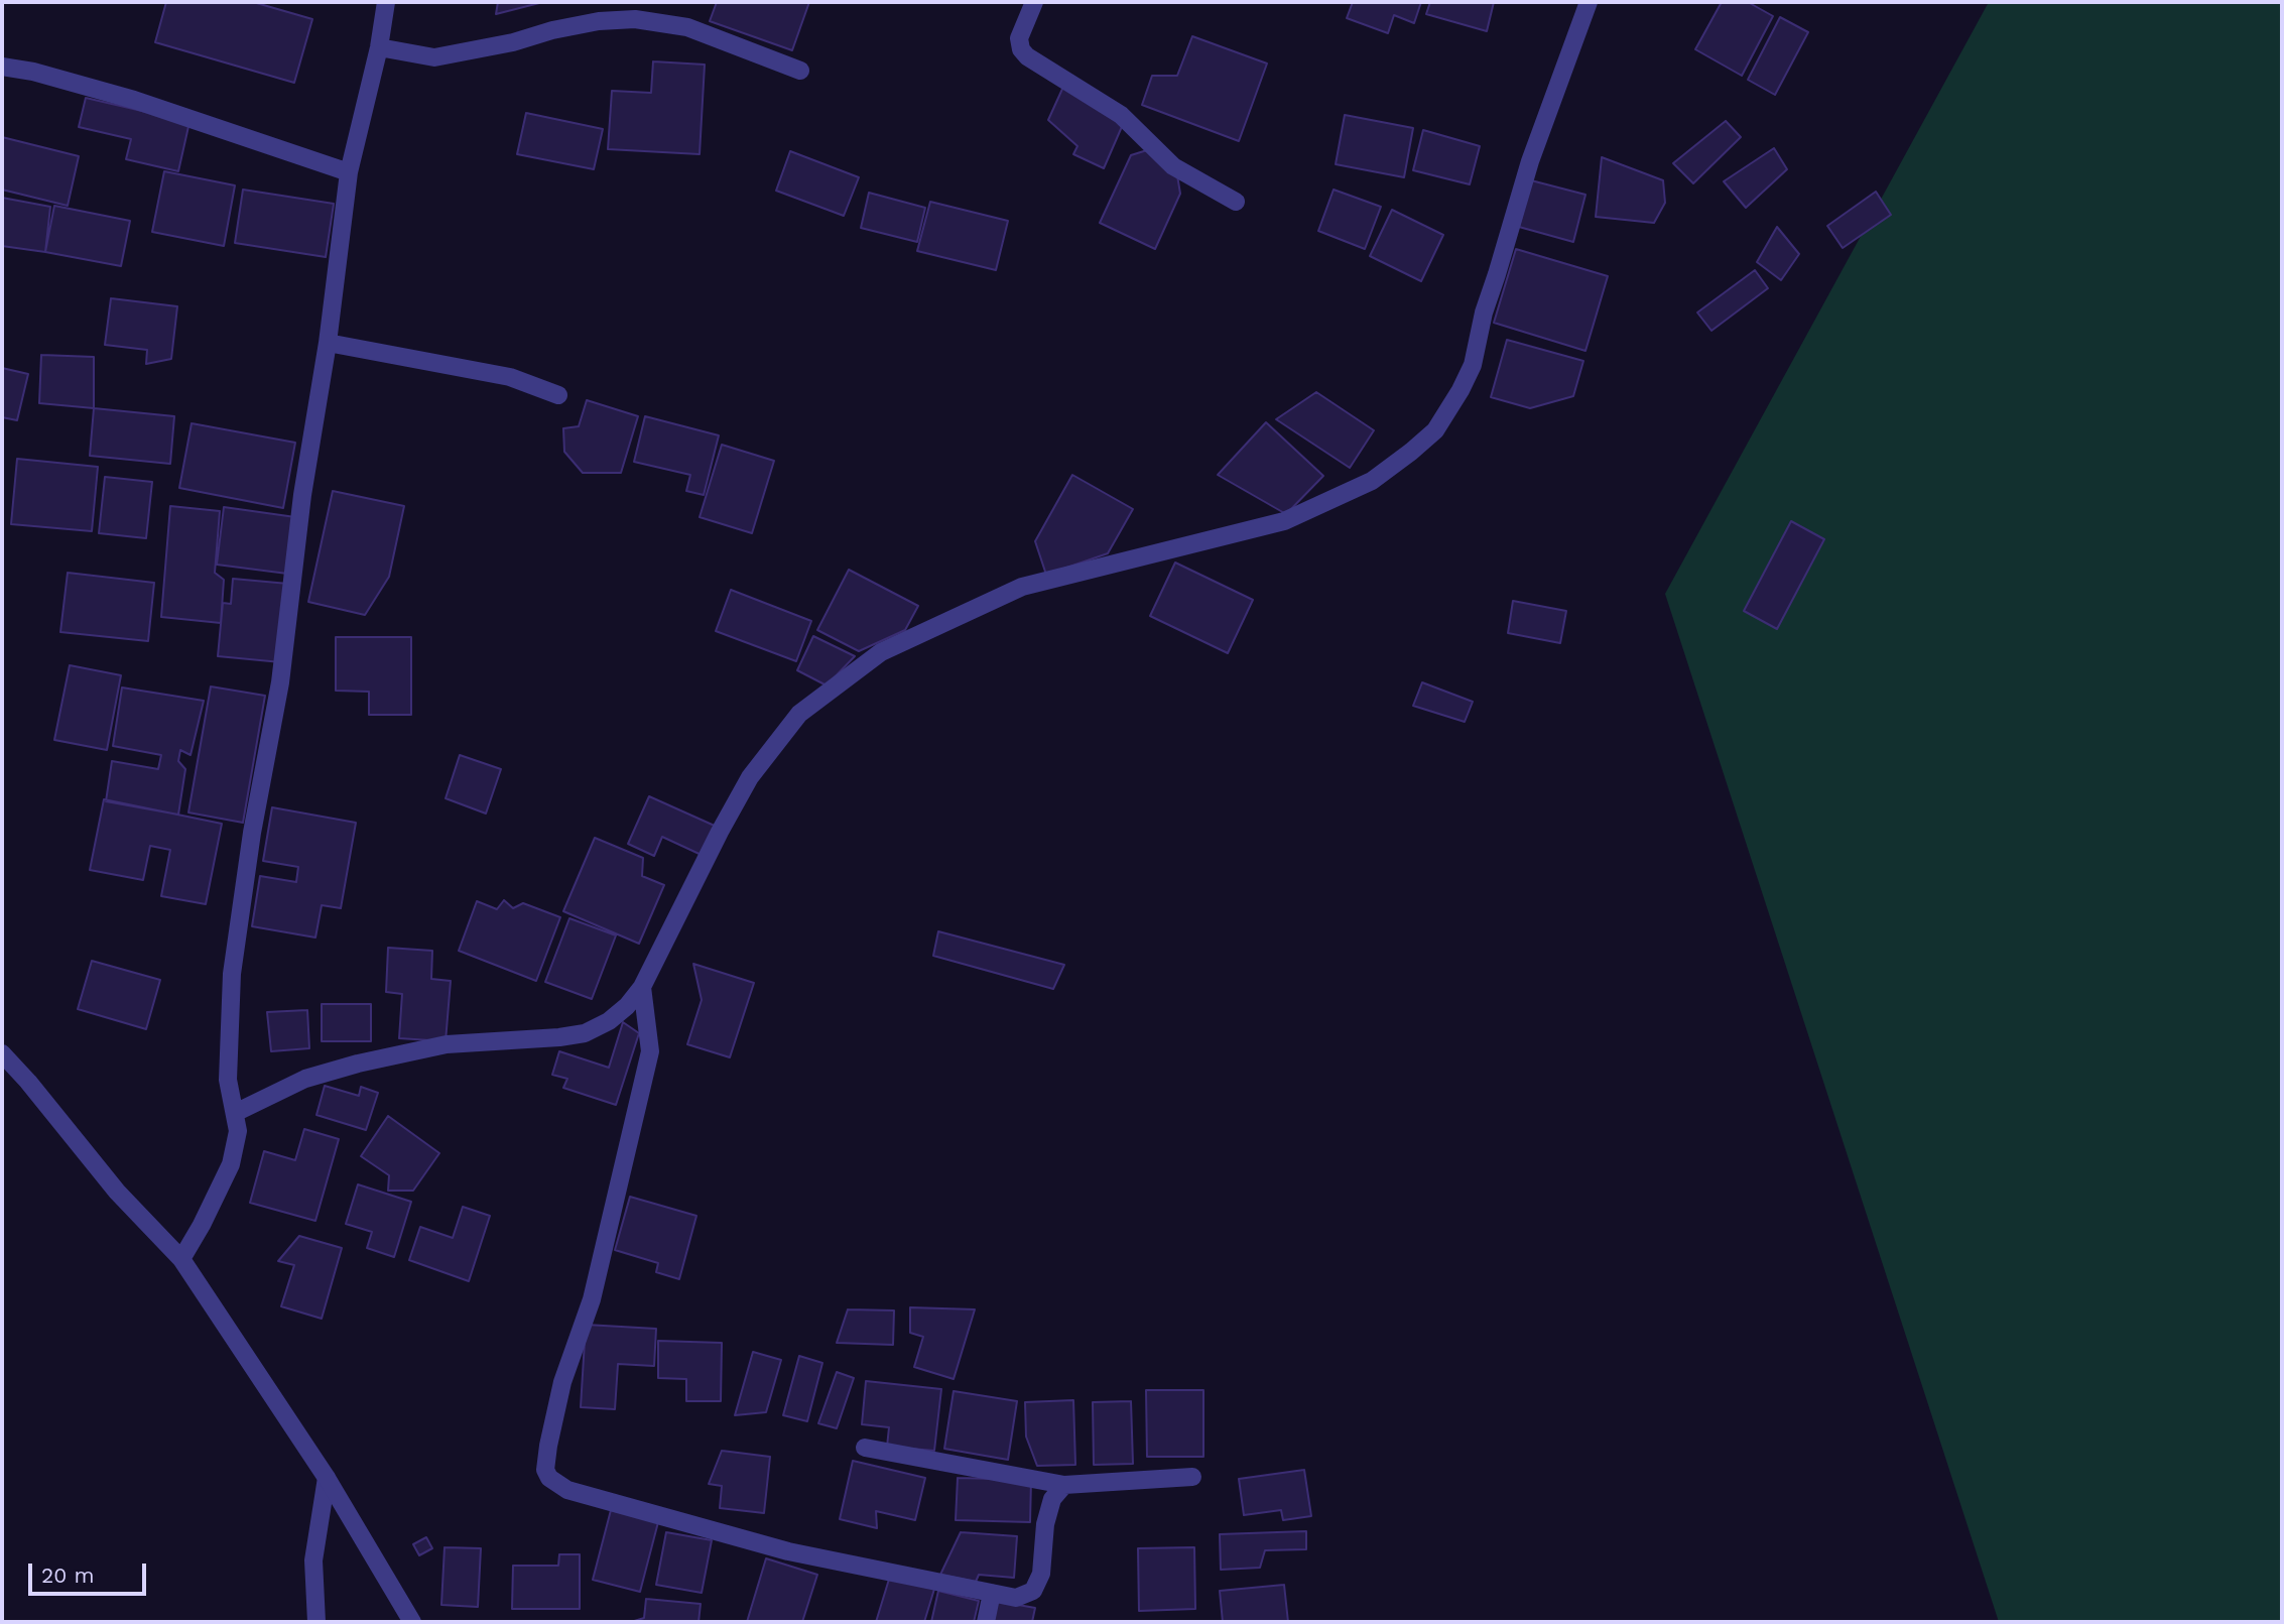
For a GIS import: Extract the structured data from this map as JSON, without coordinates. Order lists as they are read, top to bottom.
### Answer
{
  "scale_bar": "20 m"
}
